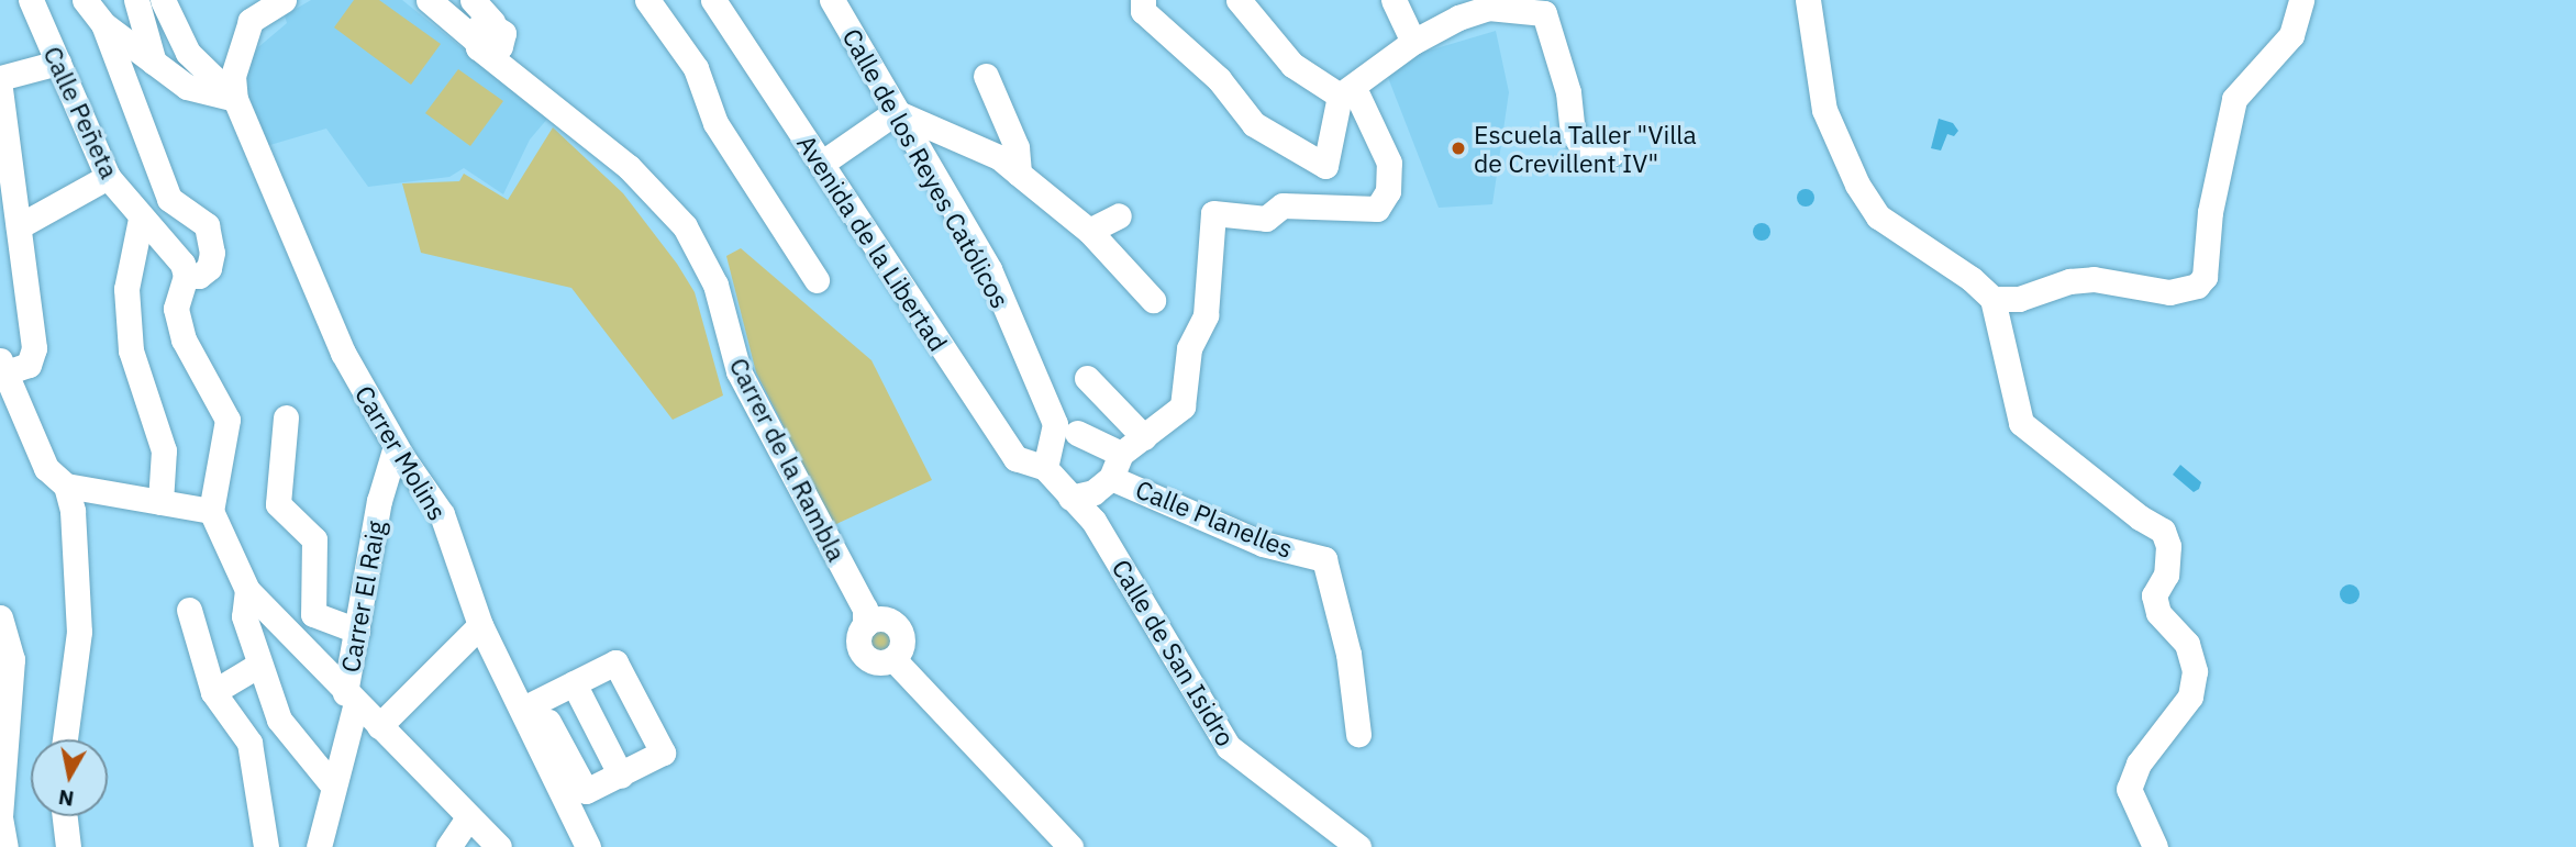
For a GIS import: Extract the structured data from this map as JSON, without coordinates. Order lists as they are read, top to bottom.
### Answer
{
  "streets": {
    "street": [
      "Calle Peñeta",
      "Calle de los Reyes Católicos",
      "Avenida de la Libertad",
      "Carrer Molins",
      "Carrer de la Rambla",
      "Calle Planelles",
      "Carrer El Raig",
      "Calle de San Isidro"
    ]
  },
  "crossings": [
    ["Calle de los Reyes Católicos", "Avenida de la Libertad"],
    ["Calle de los Reyes Católicos", "Calle de San Isidro"],
    ["Avenida de la Libertad", "Calle de San Isidro"],
    ["Carrer Molins", "Carrer El Raig"],
    ["Calle Planelles", "Calle de San Isidro"]
  ],
  "places": ["Escuela Taller \"Villa de Crevillent IV\""],
  "north": "bottom"
}
